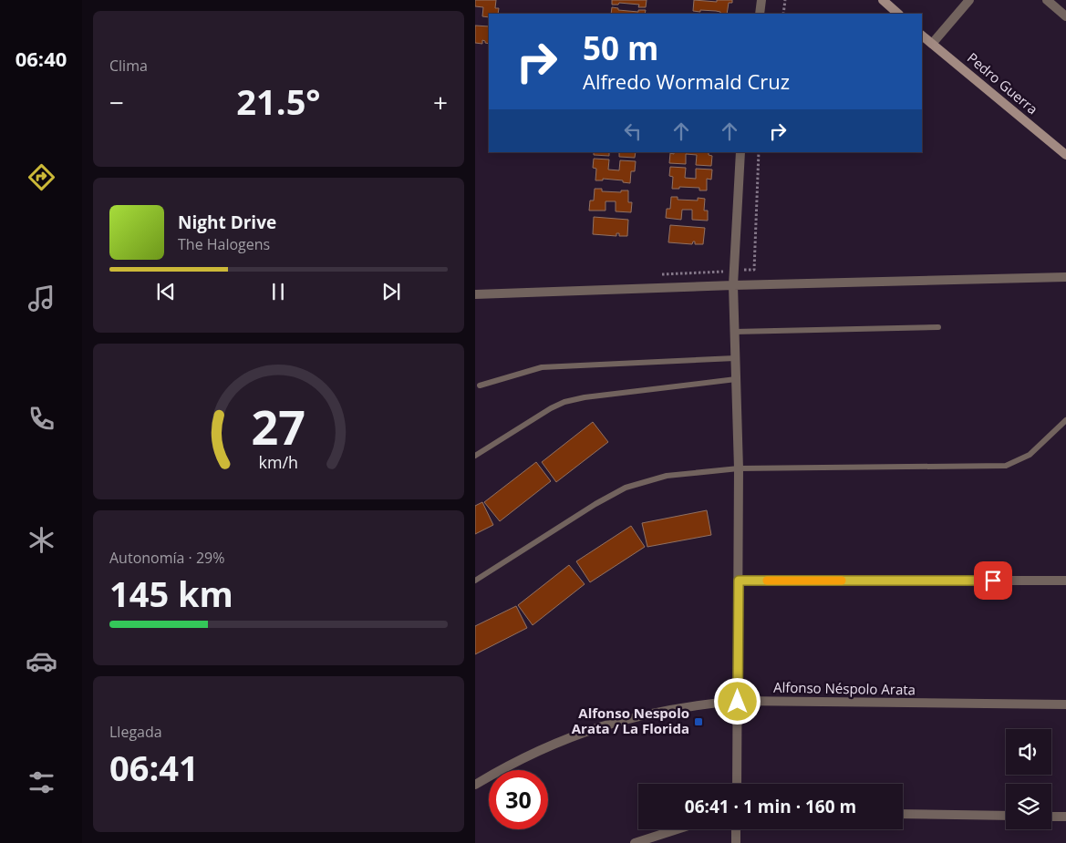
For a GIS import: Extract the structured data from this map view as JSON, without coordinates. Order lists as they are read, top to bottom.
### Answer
{
  "streets": {
    "street": ["Pedro Guerra", "Alfonso Néspolo Arata"]
  },
  "places": {
    "transit": ["Alfonso Nespolo Arata / La Florida"]
  },
  "page": {
    "tabs": "06:40",
    "tile": [
      "Clima",
      ["Autonomía · 29%", "145 km"],
      ["Llegada", "06:41"]
    ],
    "turn": ["50 m", "Alfredo Wormald Cruz"],
    "heat": ["−", "21.5°", "+"],
    "song": ["Night Drive", "The Halogens"],
    "limit": "30",
    "trip": "06:41 · 1 min · 160 m",
    "gauge": ["27", "km/h"]
  }
}
